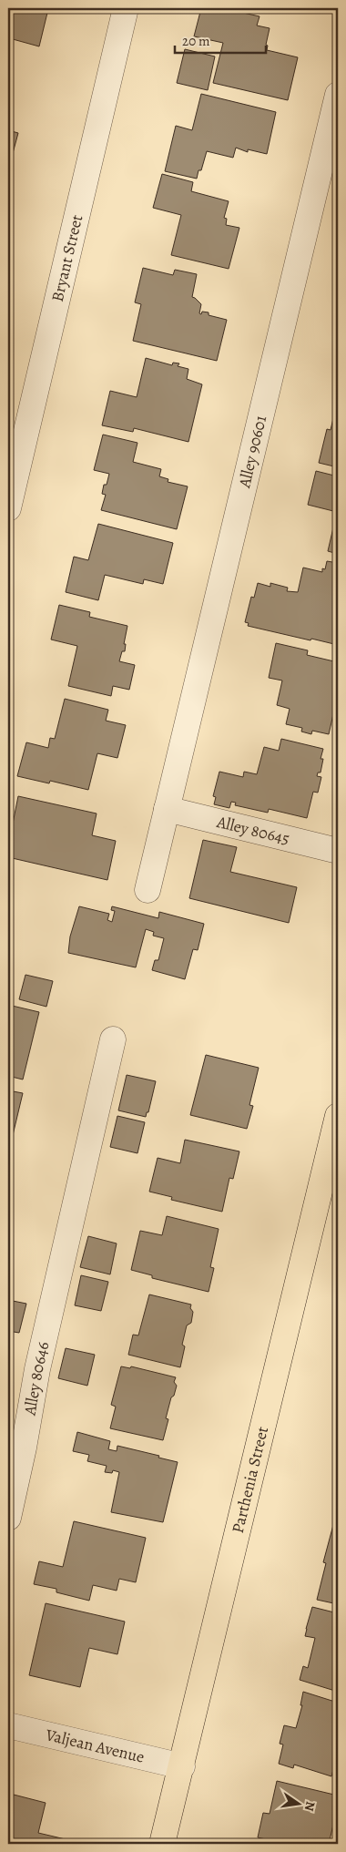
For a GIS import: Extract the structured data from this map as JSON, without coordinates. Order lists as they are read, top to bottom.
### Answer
{
  "streets": {
    "main road": ["Parthenia Street"],
    "street": [
      "Bryant Street",
      "Alley 90601",
      "Alley 80645",
      "Alley 80646",
      "Valjean Avenue"
    ]
  },
  "crossings": [
    ["Alley 90601", "Alley 80645"],
    ["Parthenia Street", "Valjean Avenue"]
  ],
  "scale_bar": "20 m",
  "north": "right"
}
